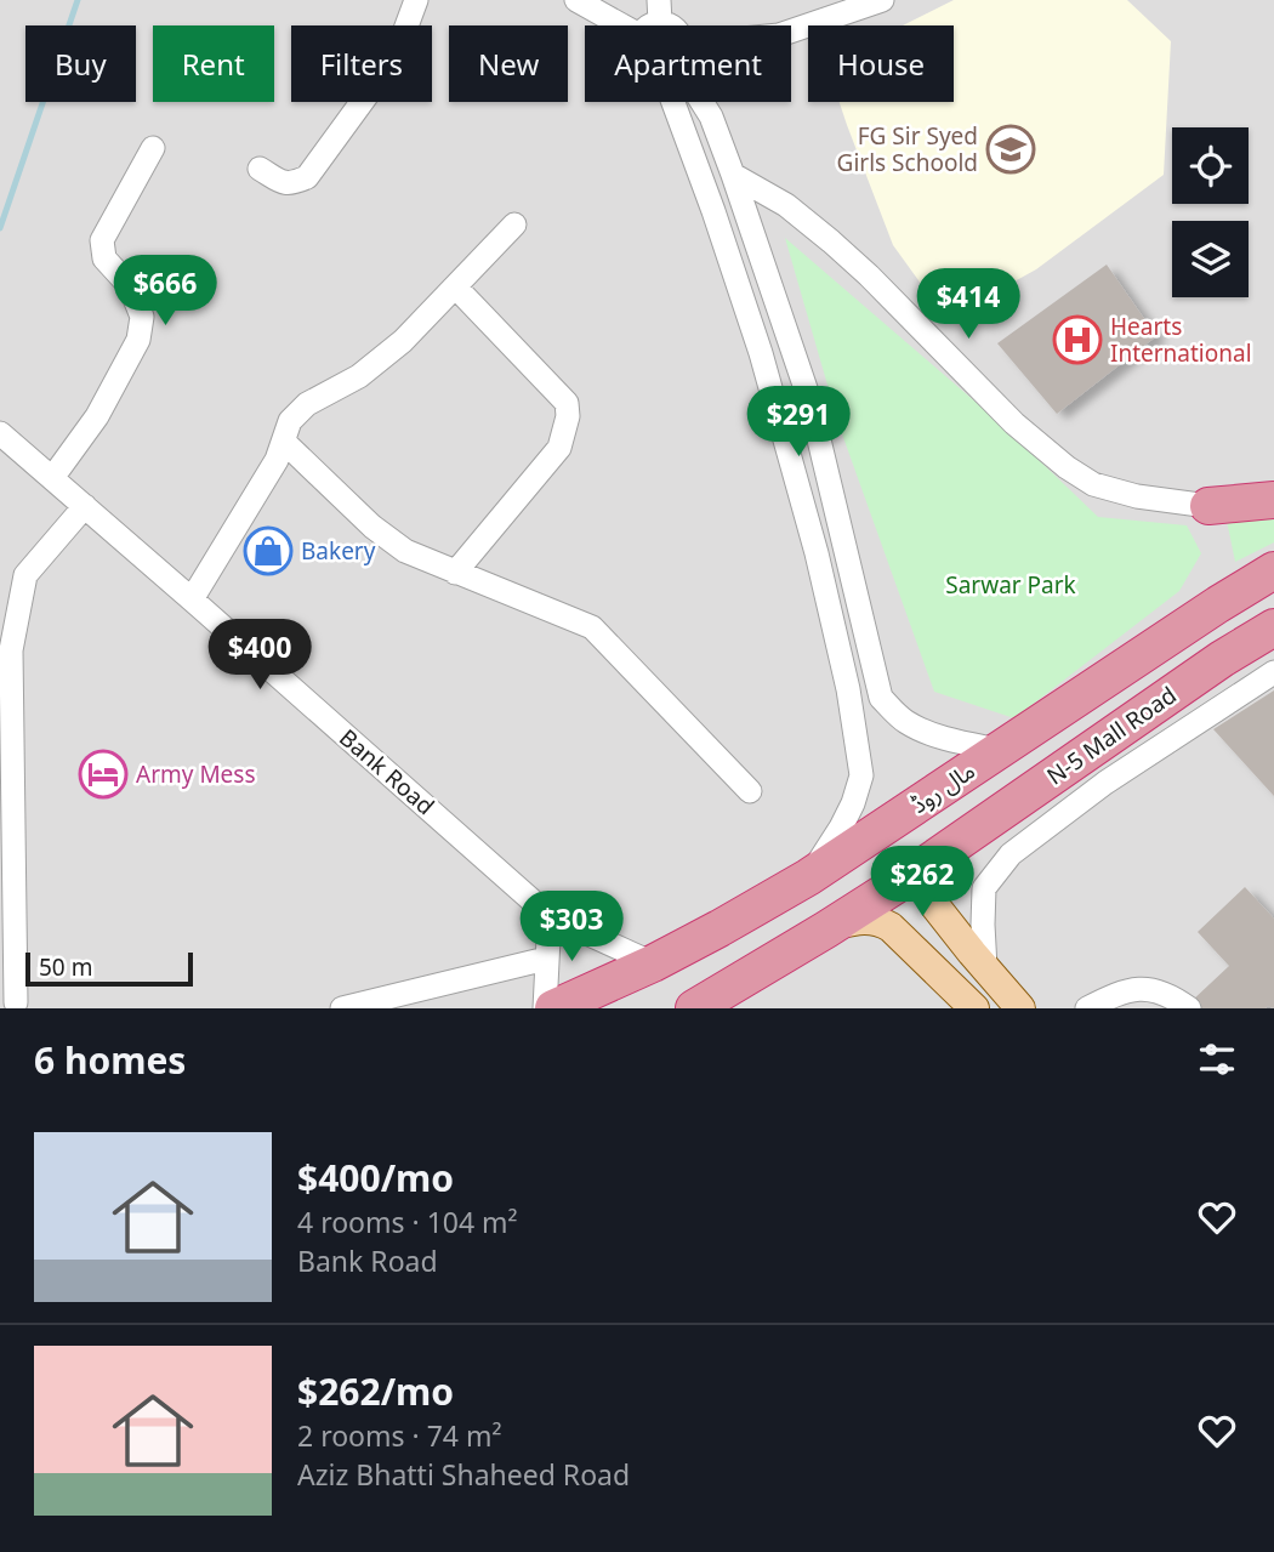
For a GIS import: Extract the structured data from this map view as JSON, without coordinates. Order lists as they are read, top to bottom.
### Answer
{
  "streets": {
    "highway": ["N-5 Mall Road", "مال روڈ"],
    "street": ["Bank Road"]
  },
  "crossings": [
    ["Bank Road", "مال روڈ"]
  ],
  "parks": ["Sarwar Park"],
  "places": {
    "school or university": ["FG Sir Syed Girls Schoold"],
    "hospital": ["Hearts International"],
    "shop": ["Bakery"],
    "hotel": ["Army Mess"]
  },
  "scale_bar": "50 m",
  "page": {
    "chip": [
      "Buy",
      "Rent",
      "Filters",
      "New",
      "Apartment",
      "House"
    ],
    "price": [
      "$666",
      "$414",
      "$291",
      "$400",
      "$262",
      "$303"
    ],
    "scale": "50 m",
    "heading": "6 homes",
    "list": [
      {
        "name": "$400/mo",
        "note": "4 rooms · 104 m² · Bank Road"
      },
      {
        "name": "$262/mo",
        "note": "2 rooms · 74 m² · Aziz Bhatti Shaheed Road"
      }
    ]
  }
}
